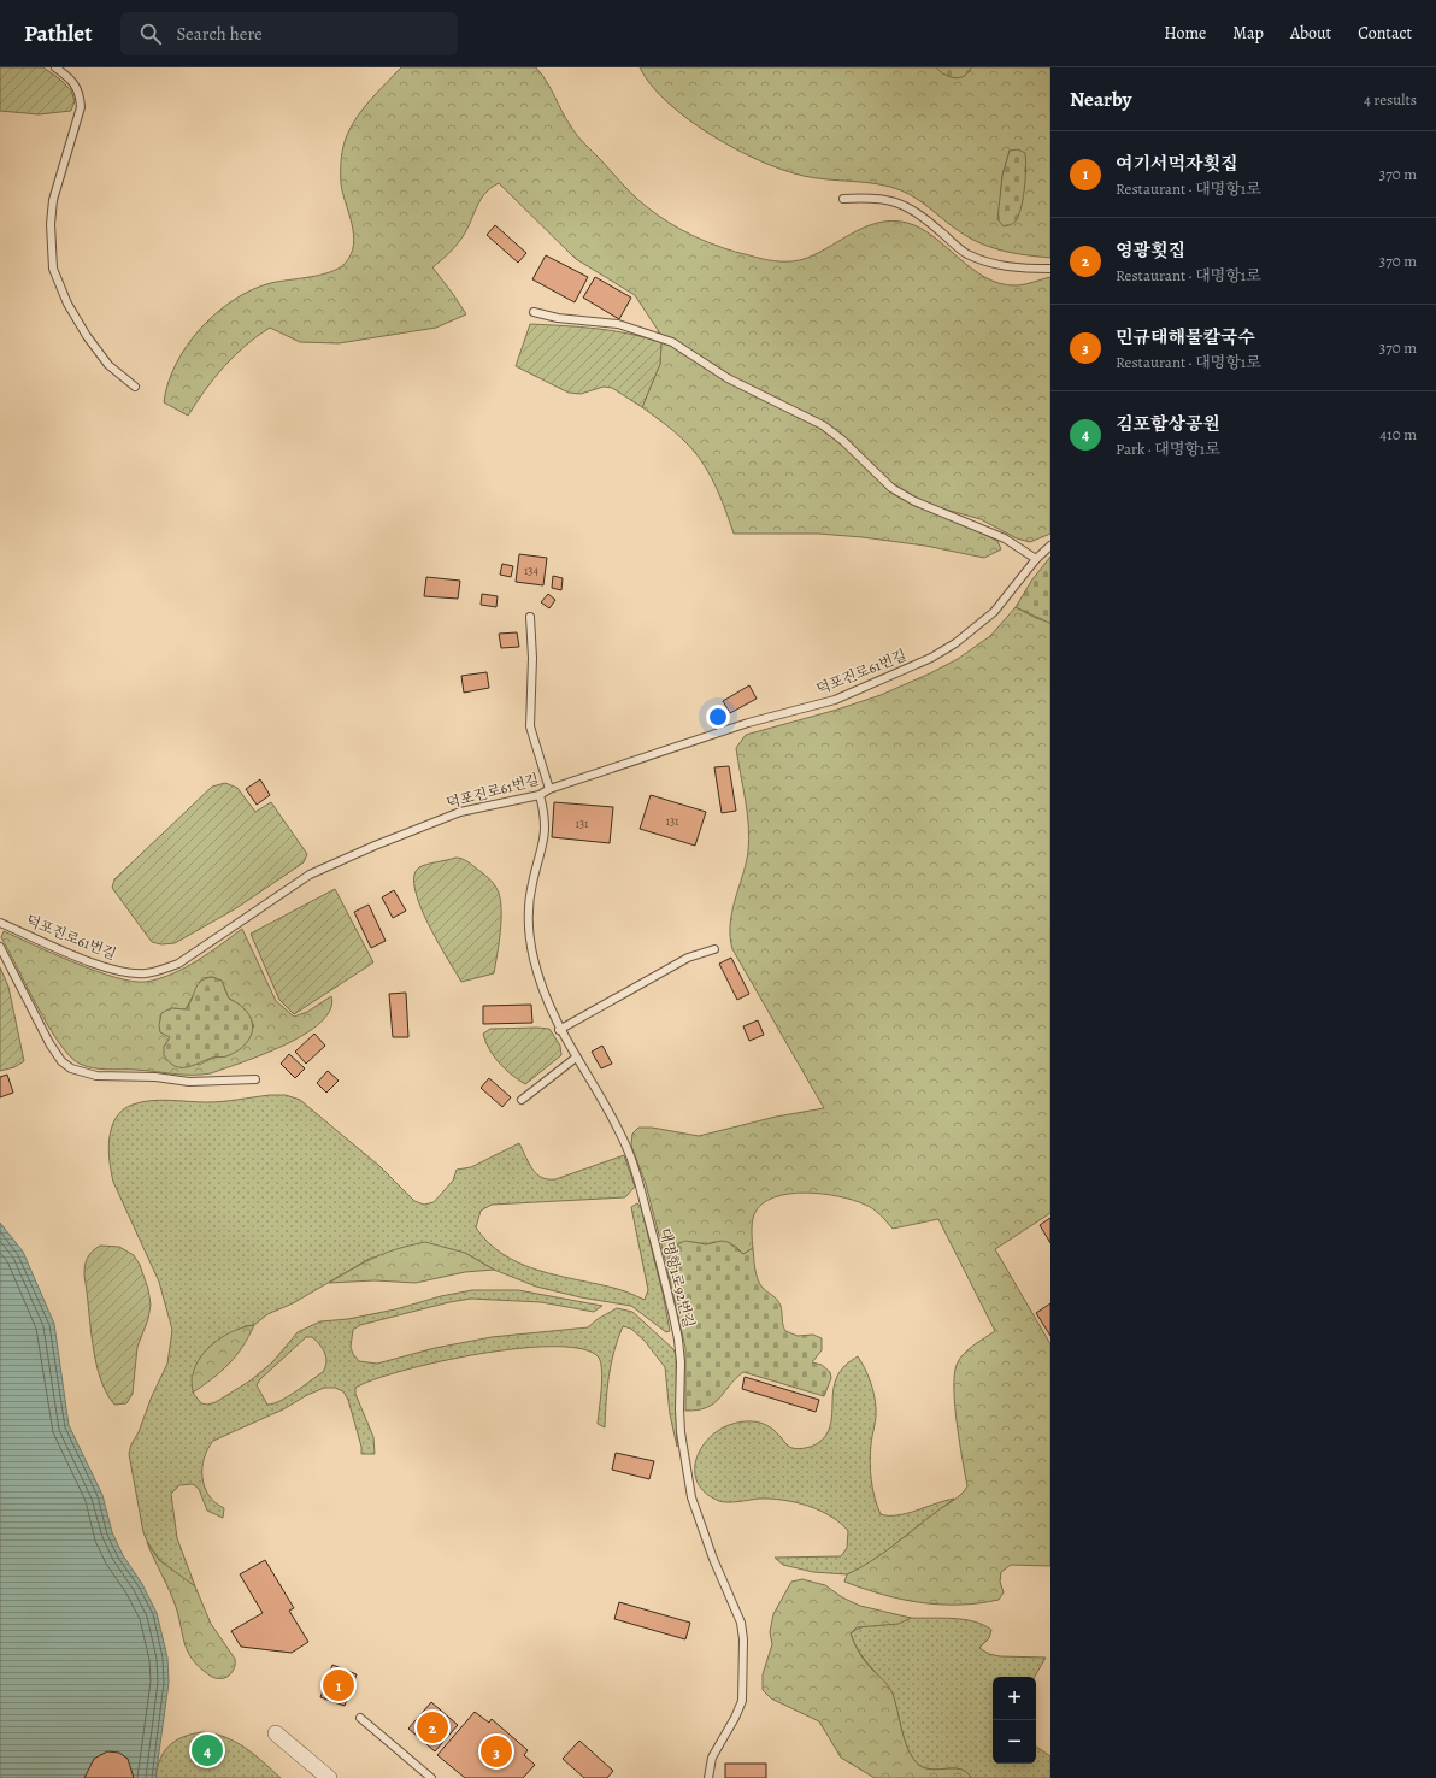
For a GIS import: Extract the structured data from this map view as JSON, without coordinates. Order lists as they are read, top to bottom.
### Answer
{
  "streets": {
    "lane": ["덕포진로61번길", "대명항1로92번길"]
  },
  "crossings": [
    ["덕포진로61번길", "대명항1로92번길"]
  ],
  "house_numbers": ["134", "131", "131"],
  "page": {
    "header": "Pathlet",
    "search": "Search here",
    "nav": [
      "Home",
      "Map",
      "About",
      "Contact"
    ],
    "heading": ["Nearby", "4 results"],
    "list": [
      {
        "mark": "1",
        "name": "여기서먹자횟집",
        "note": "Restaurant · 대명항1로",
        "value": "370 m"
      },
      {
        "mark": "2",
        "name": "영광횟집",
        "note": "Restaurant · 대명항1로",
        "value": "370 m"
      },
      {
        "mark": "3",
        "name": "민규태해물칼국수",
        "note": "Restaurant · 대명항1로",
        "value": "370 m"
      },
      {
        "mark": "4",
        "name": "김포함상공원",
        "note": "Park · 대명항1로",
        "value": "410 m"
      }
    ],
    "pins": [
      "1",
      "2",
      "4",
      "3"
    ],
    "map_buttons": ["+", "−"]
  }
}
